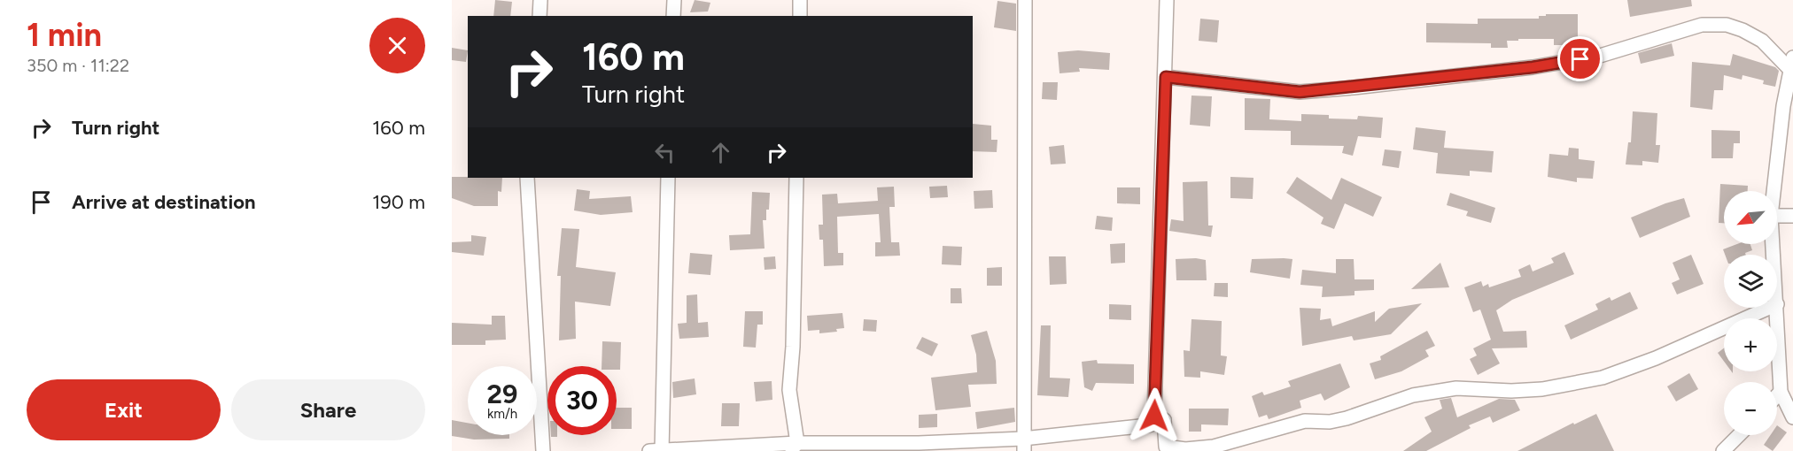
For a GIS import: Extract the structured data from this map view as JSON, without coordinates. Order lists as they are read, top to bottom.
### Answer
{
  "north": "bottom left",
  "page": {
    "heading": ["1 min", "350 m · 11:22"],
    "turn": ["160 m", "Turn right"],
    "list": [
      {
        "name": "Turn right",
        "value": "160 m"
      },
      {
        "name": "Arrive at destination",
        "value": "190 m"
      }
    ],
    "map_buttons": ["+", "−"],
    "speed": "29 km/h",
    "limit": "30",
    "buttons": ["Exit", "Share"]
  }
}
